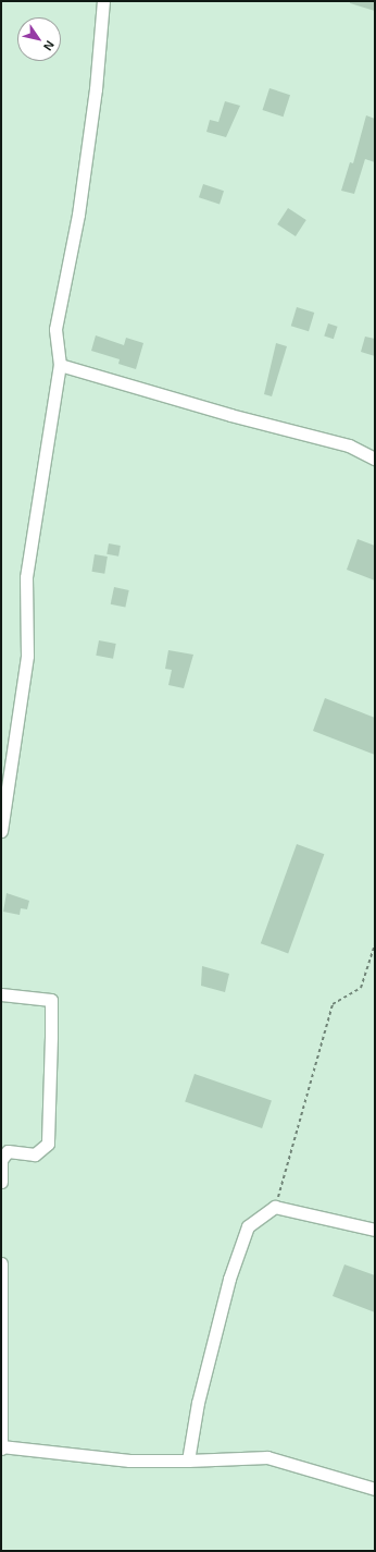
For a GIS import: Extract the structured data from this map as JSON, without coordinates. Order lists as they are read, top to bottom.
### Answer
{
  "north": "bottom right"
}
